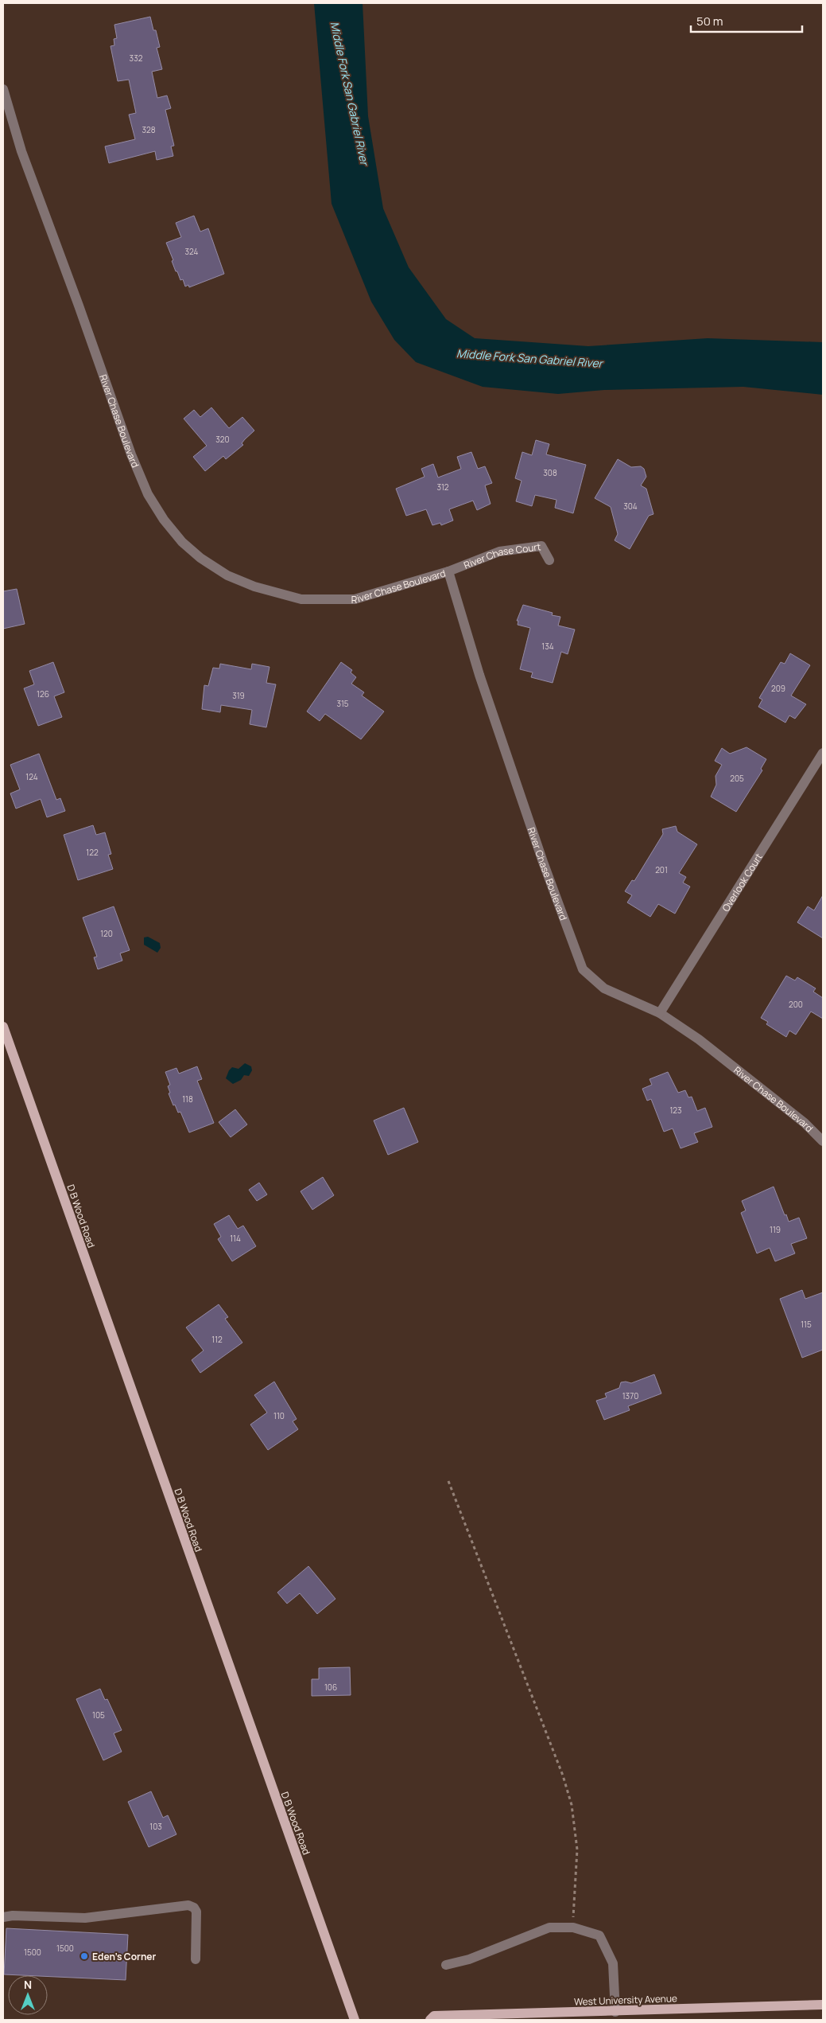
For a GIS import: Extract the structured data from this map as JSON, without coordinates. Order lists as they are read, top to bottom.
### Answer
{
  "streets": {
    "main road": ["D B Wood Road", "West University Avenue"],
    "street": ["River Chase Boulevard", "River Chase Court", "Overlook Court"]
  },
  "crossings": [
    ["River Chase Boulevard", "River Chase Court"],
    ["River Chase Boulevard", "Overlook Court"]
  ],
  "water": ["Middle Fork San Gabriel River"],
  "places": ["Eden's Corner"],
  "house_numbers": [
    "332",
    "328",
    "324",
    "320",
    "308",
    "312",
    "304",
    "134",
    "209",
    "126",
    "319",
    "315",
    "124",
    "205",
    "122",
    "201",
    "120",
    "200",
    "118",
    "123",
    "119",
    "114",
    "115",
    "112",
    "1370",
    "110",
    "106",
    "105",
    "103",
    "1500",
    "1500"
  ],
  "scale_bar": "50 m",
  "north": "top"
}
